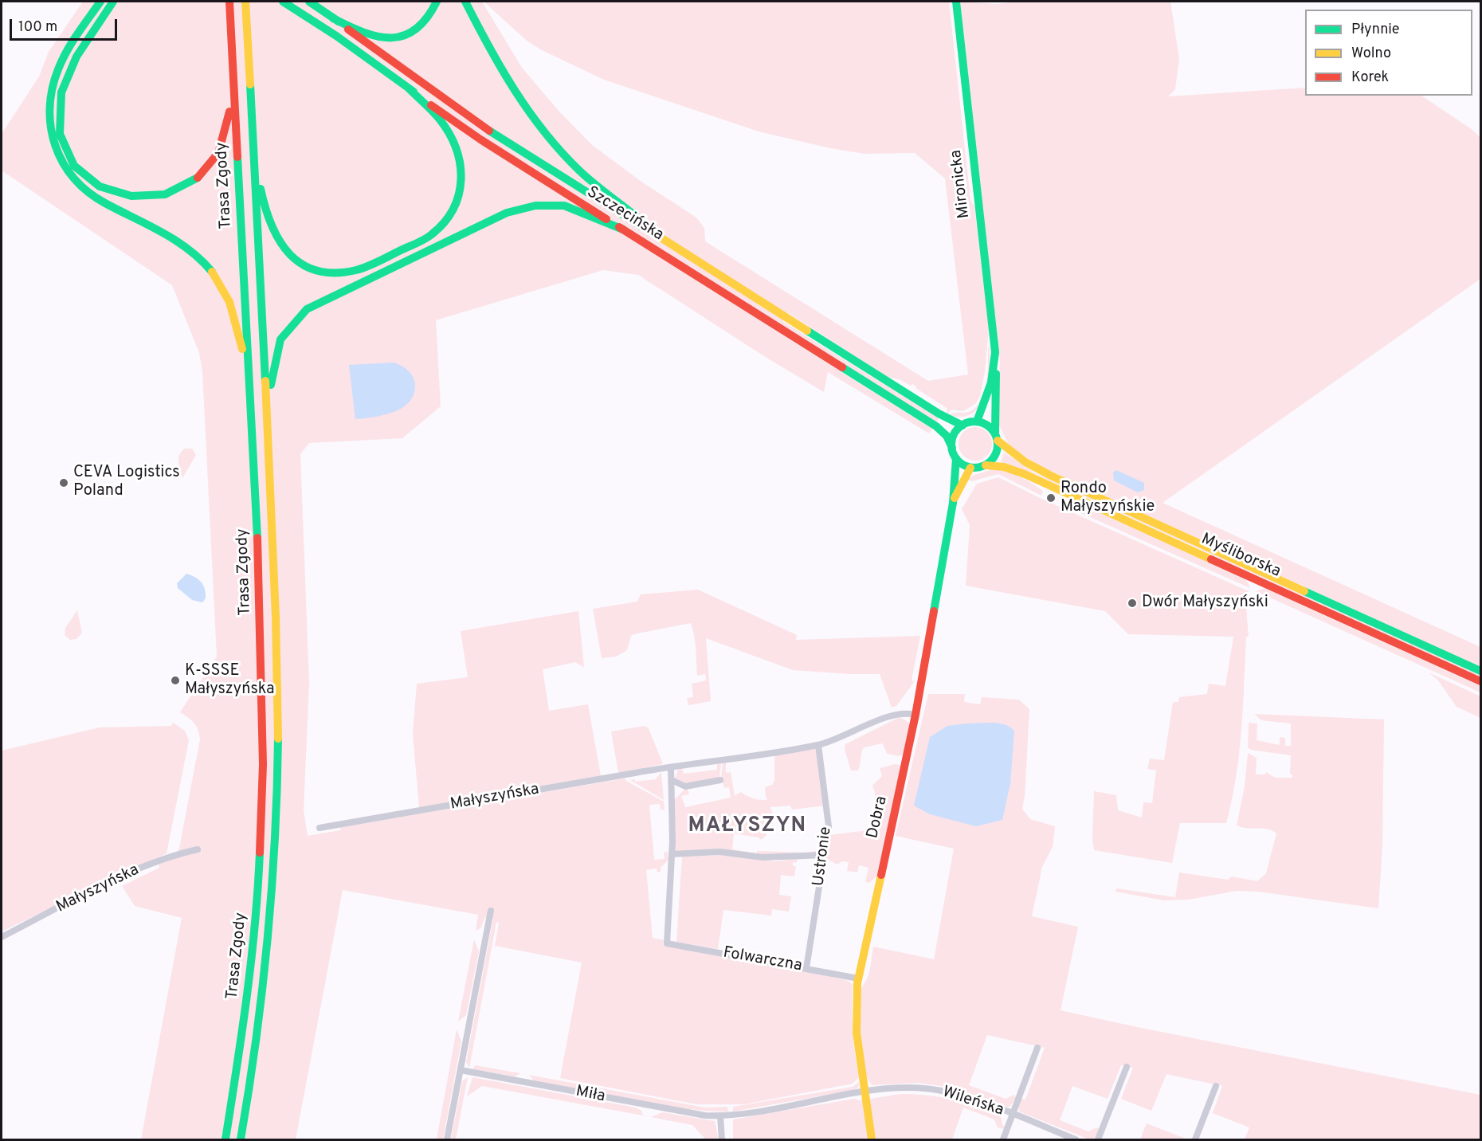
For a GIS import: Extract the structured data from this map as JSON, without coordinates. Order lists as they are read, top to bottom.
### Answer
{
  "streets": {
    "main road": [
      "Mironicka",
      "Trasa Zgody",
      "Szczecińska",
      "Myśliborska",
      "Dobra"
    ],
    "street": [
      "Małyszyńska",
      "Ustronie",
      "Folwarczna",
      "Miła",
      "Wileńska"
    ]
  },
  "crossings": [
    ["Mironicka", "Szczecińska"],
    ["Mironicka", "Myśliborska"],
    ["Mironicka", "Dobra"],
    ["Szczecińska", "Myśliborska"],
    ["Szczecińska", "Dobra"],
    ["Myśliborska", "Dobra"],
    ["Małyszyńska", "Dobra"],
    ["Małyszyńska", "Ustronie"],
    ["Dobra", "Folwarczna"],
    ["Dobra", "Miła"],
    ["Dobra", "Wileńska"],
    ["Ustronie", "Folwarczna"],
    ["Miła", "Wileńska"]
  ],
  "districts": ["MAŁYSZYN"],
  "places": [
    "CEVA Logistics Poland",
    "Rondo Małyszyńskie",
    "Dwór Małyszyński",
    "K-SSSE Małyszyńska"
  ],
  "legend": ["Płynnie", "Wolno", "Korek"],
  "scale_bar": "100 m"
}
